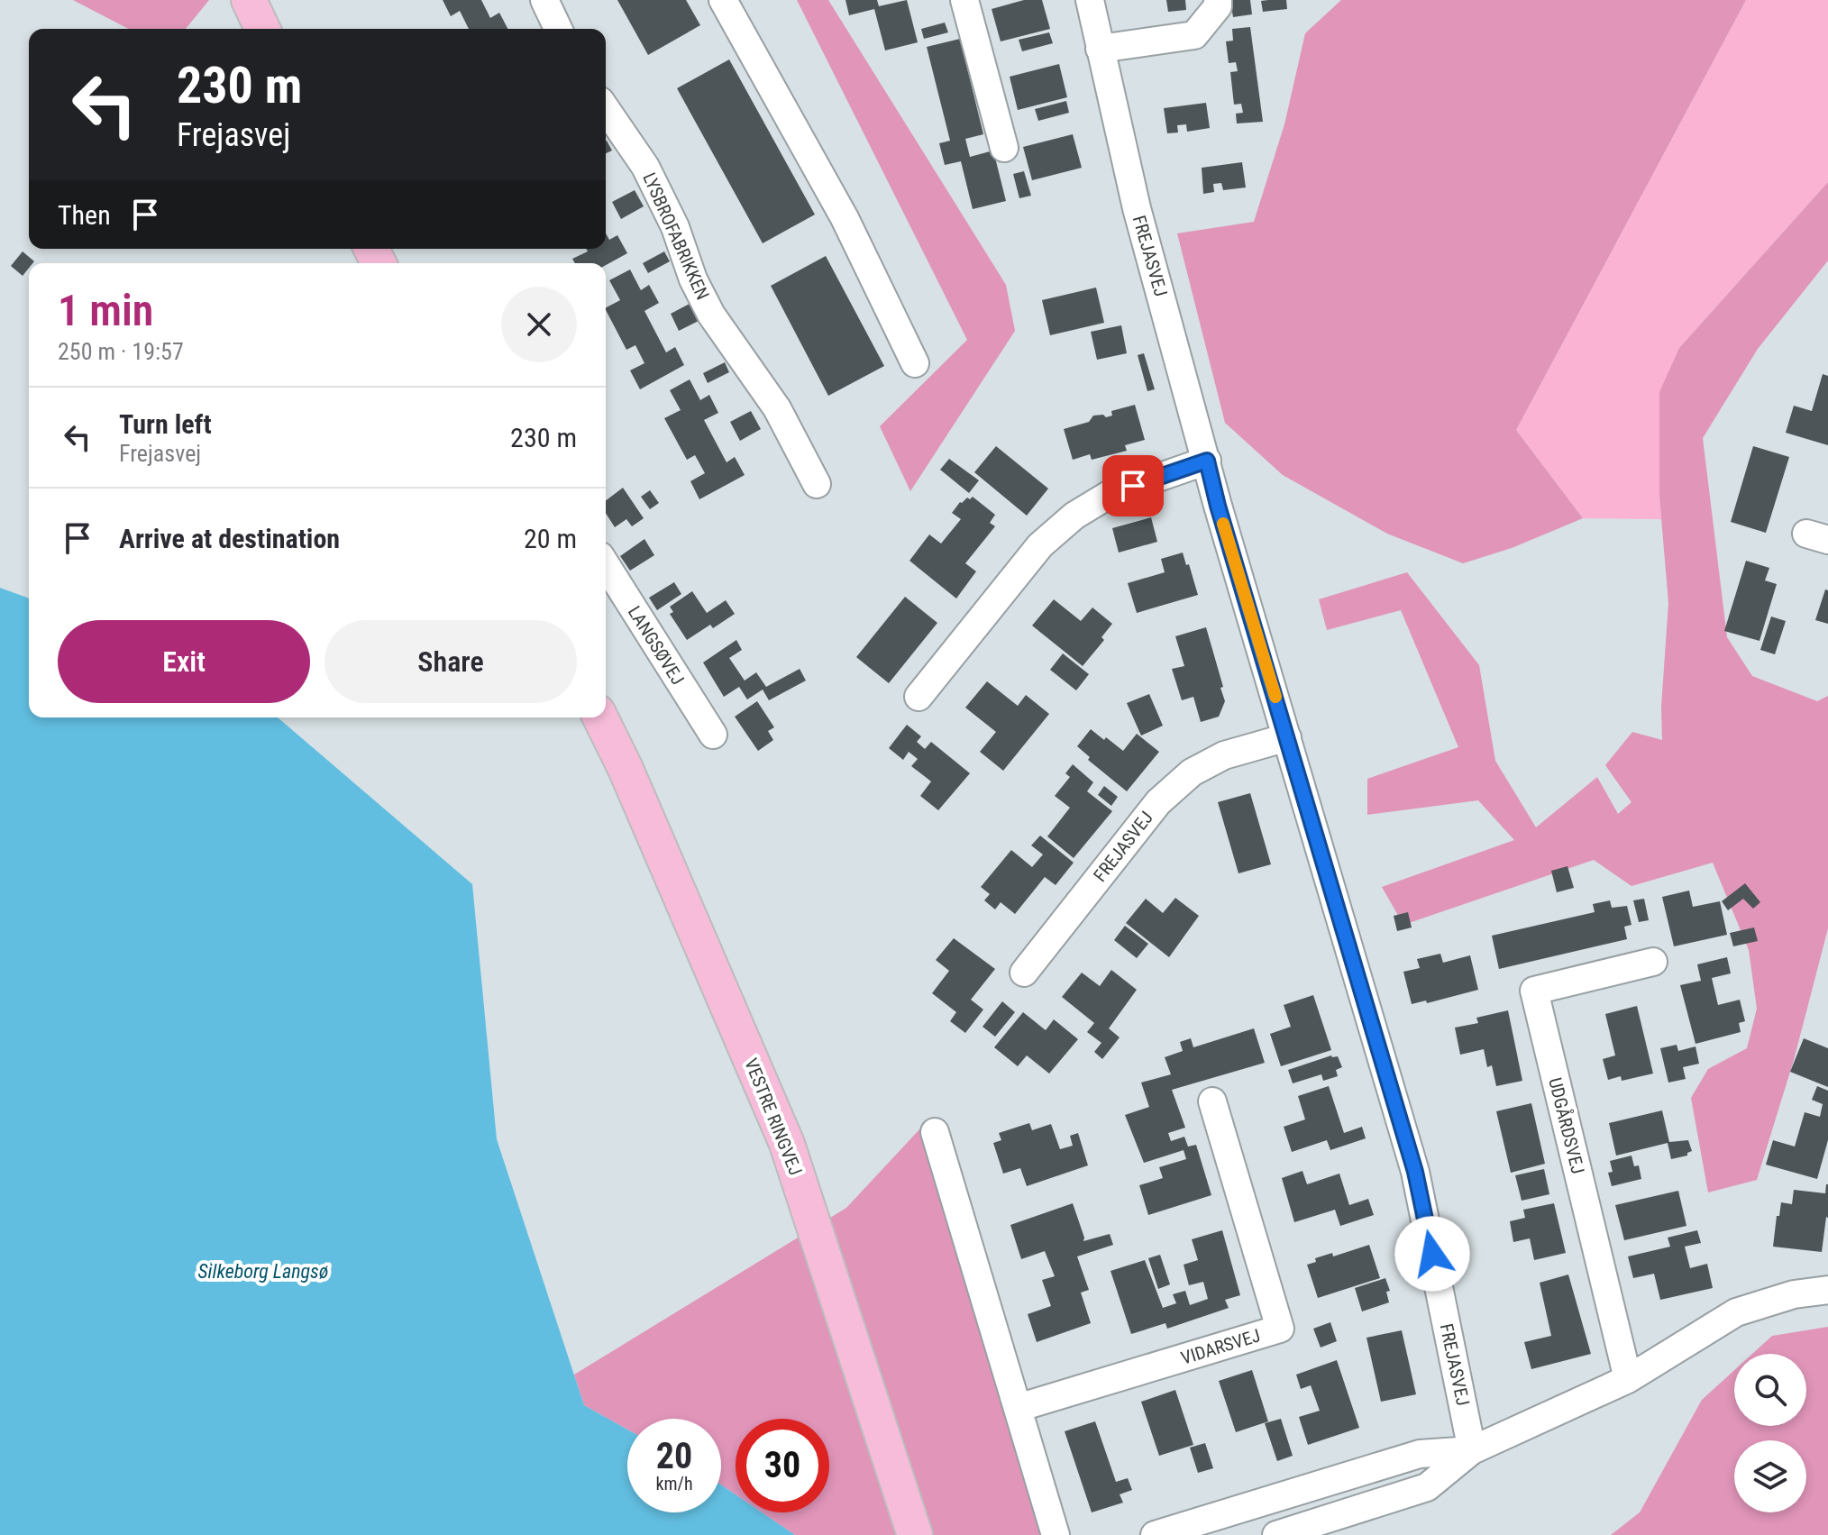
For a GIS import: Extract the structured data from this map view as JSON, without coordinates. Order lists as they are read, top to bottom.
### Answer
{
  "streets": {
    "main road": ["VESTRE RINGVEJ"],
    "street": [
      "LYSBROFABRIKKEN",
      "FREJASVEJ",
      "LANGSØVEJ",
      "UDGÅRDSVEJ",
      "VIDARSVEJ"
    ]
  },
  "water": ["Silkeborg Langsø"],
  "page": {
    "turn": ["230 m", "Frejasvej"],
    "then": "Then",
    "heading": ["1 min", "250 m · 19:57"],
    "list": [
      {
        "name": "Turn left",
        "note": "Frejasvej",
        "value": "230 m"
      },
      {
        "name": "Arrive at destination",
        "value": "20 m"
      }
    ],
    "buttons": ["Exit", "Share"],
    "speed": "20 km/h",
    "limit": "30"
  }
}
